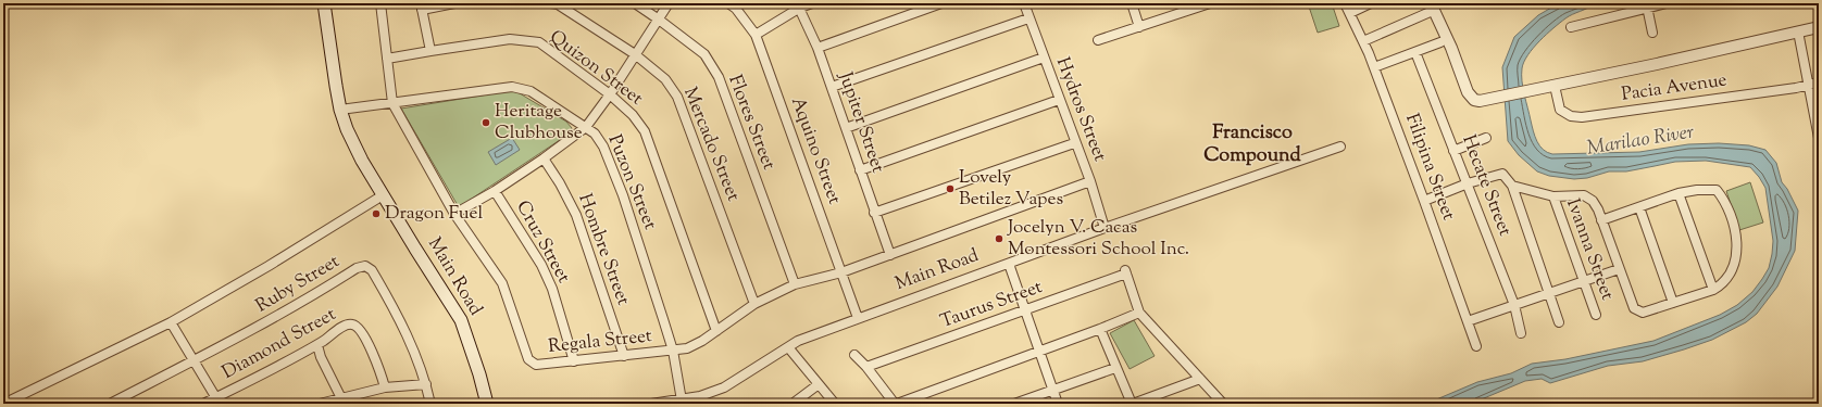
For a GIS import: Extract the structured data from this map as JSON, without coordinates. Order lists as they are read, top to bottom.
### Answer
{
  "streets": {
    "main road": ["Main Road"],
    "street": [
      "Quizon Street",
      "Pacia Avenue",
      "Hydros Street",
      "Flores Street",
      "Jupiter Street",
      "Mercado Street",
      "Aquino Street",
      "Filipina Street",
      "Puzon Street",
      "Hecate Street",
      "Cruz Street",
      "Hombre Street",
      "Ivanna Street",
      "Ruby Street",
      "Taurus Street",
      "Regala Street",
      "Diamond Street"
    ]
  },
  "crossings": [
    ["Quizon Street", "Regala Street"],
    ["Hydros Street", "Main Road"],
    ["Hydros Street", "Regala Street"],
    ["Flores Street", "Regala Street"],
    ["Jupiter Street", "Regala Street"],
    ["Mercado Street", "Regala Street"],
    ["Aquino Street", "Main Road"],
    ["Aquino Street", "Regala Street"],
    ["Puzon Street", "Main Road"],
    ["Puzon Street", "Regala Street"],
    ["Cruz Street", "Regala Street"],
    ["Hombre Street", "Regala Street"]
  ],
  "districts": ["Francisco Compound"],
  "water": ["Marilao River"],
  "places": [
    "Heritage Clubhouse",
    "Lovely Betilez Vapes",
    "Dragon Fuel",
    "Jocelyn V. Cacas Montessori School Inc."
  ]
}
